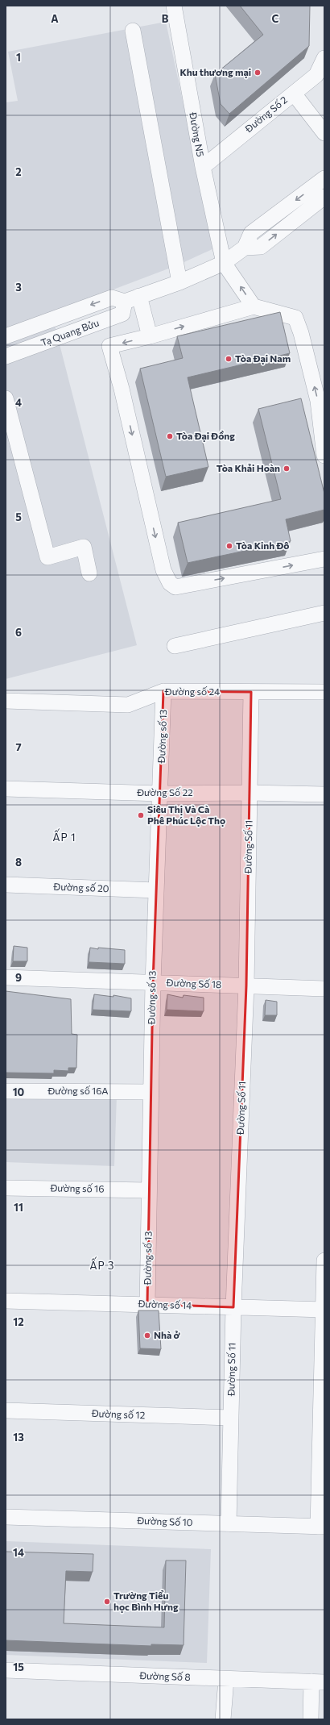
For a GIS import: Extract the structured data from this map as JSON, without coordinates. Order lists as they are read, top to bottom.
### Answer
{
  "streets": {
    "street": [
      "Đường Số 2",
      "Đường N5",
      "Tạ Quang Bửu",
      "Đường số 24",
      "Đường số 13",
      "Đường Số 22",
      "Đường Số 11",
      "Đường số 20",
      "Đường Số 18",
      "Đường số 16A",
      "Đường số 16",
      "Đường số 14",
      "Đường số 12",
      "Đường Số 10",
      "Đường Số 8"
    ]
  },
  "crossings": [
    ["Đường Số 2", "Đường N5"],
    ["Đường số 24", "Đường số 13"],
    ["Đường số 24", "Đường Số 11"],
    ["Đường số 13", "Đường Số 22"],
    ["Đường số 13", "Đường số 20"],
    ["Đường số 13", "Đường Số 18"],
    ["Đường số 13", "Đường số 16A"],
    ["Đường số 13", "Đường số 16"],
    ["Đường số 13", "Đường số 14"],
    ["Đường Số 22", "Đường Số 11"],
    ["Đường Số 11", "Đường Số 18"],
    ["Đường Số 11", "Đường số 14"],
    ["Đường Số 11", "Đường số 12"],
    ["Đường Số 11", "Đường Số 10"]
  ],
  "districts": ["ẤP 1", "ẤP 3"],
  "places": [
    "Khu thương mại",
    "Tòa Đại Nam",
    "Tòa Đại Đồng",
    "Tòa Khải Hoàn",
    "Tòa Kinh Đô",
    "Siêu Thị Và Cà Phê Phúc Lộc Thọ",
    "Nhà ở",
    "Trường Tiểu học Bình Hưng"
  ],
  "grid": {
    "columns": ["A", "B", "C"],
    "rows": [
      "1",
      "2",
      "3",
      "4",
      "5",
      "6",
      "7",
      "8",
      "9",
      "10",
      "11",
      "12",
      "13",
      "14",
      "15"
    ]
  }
}
